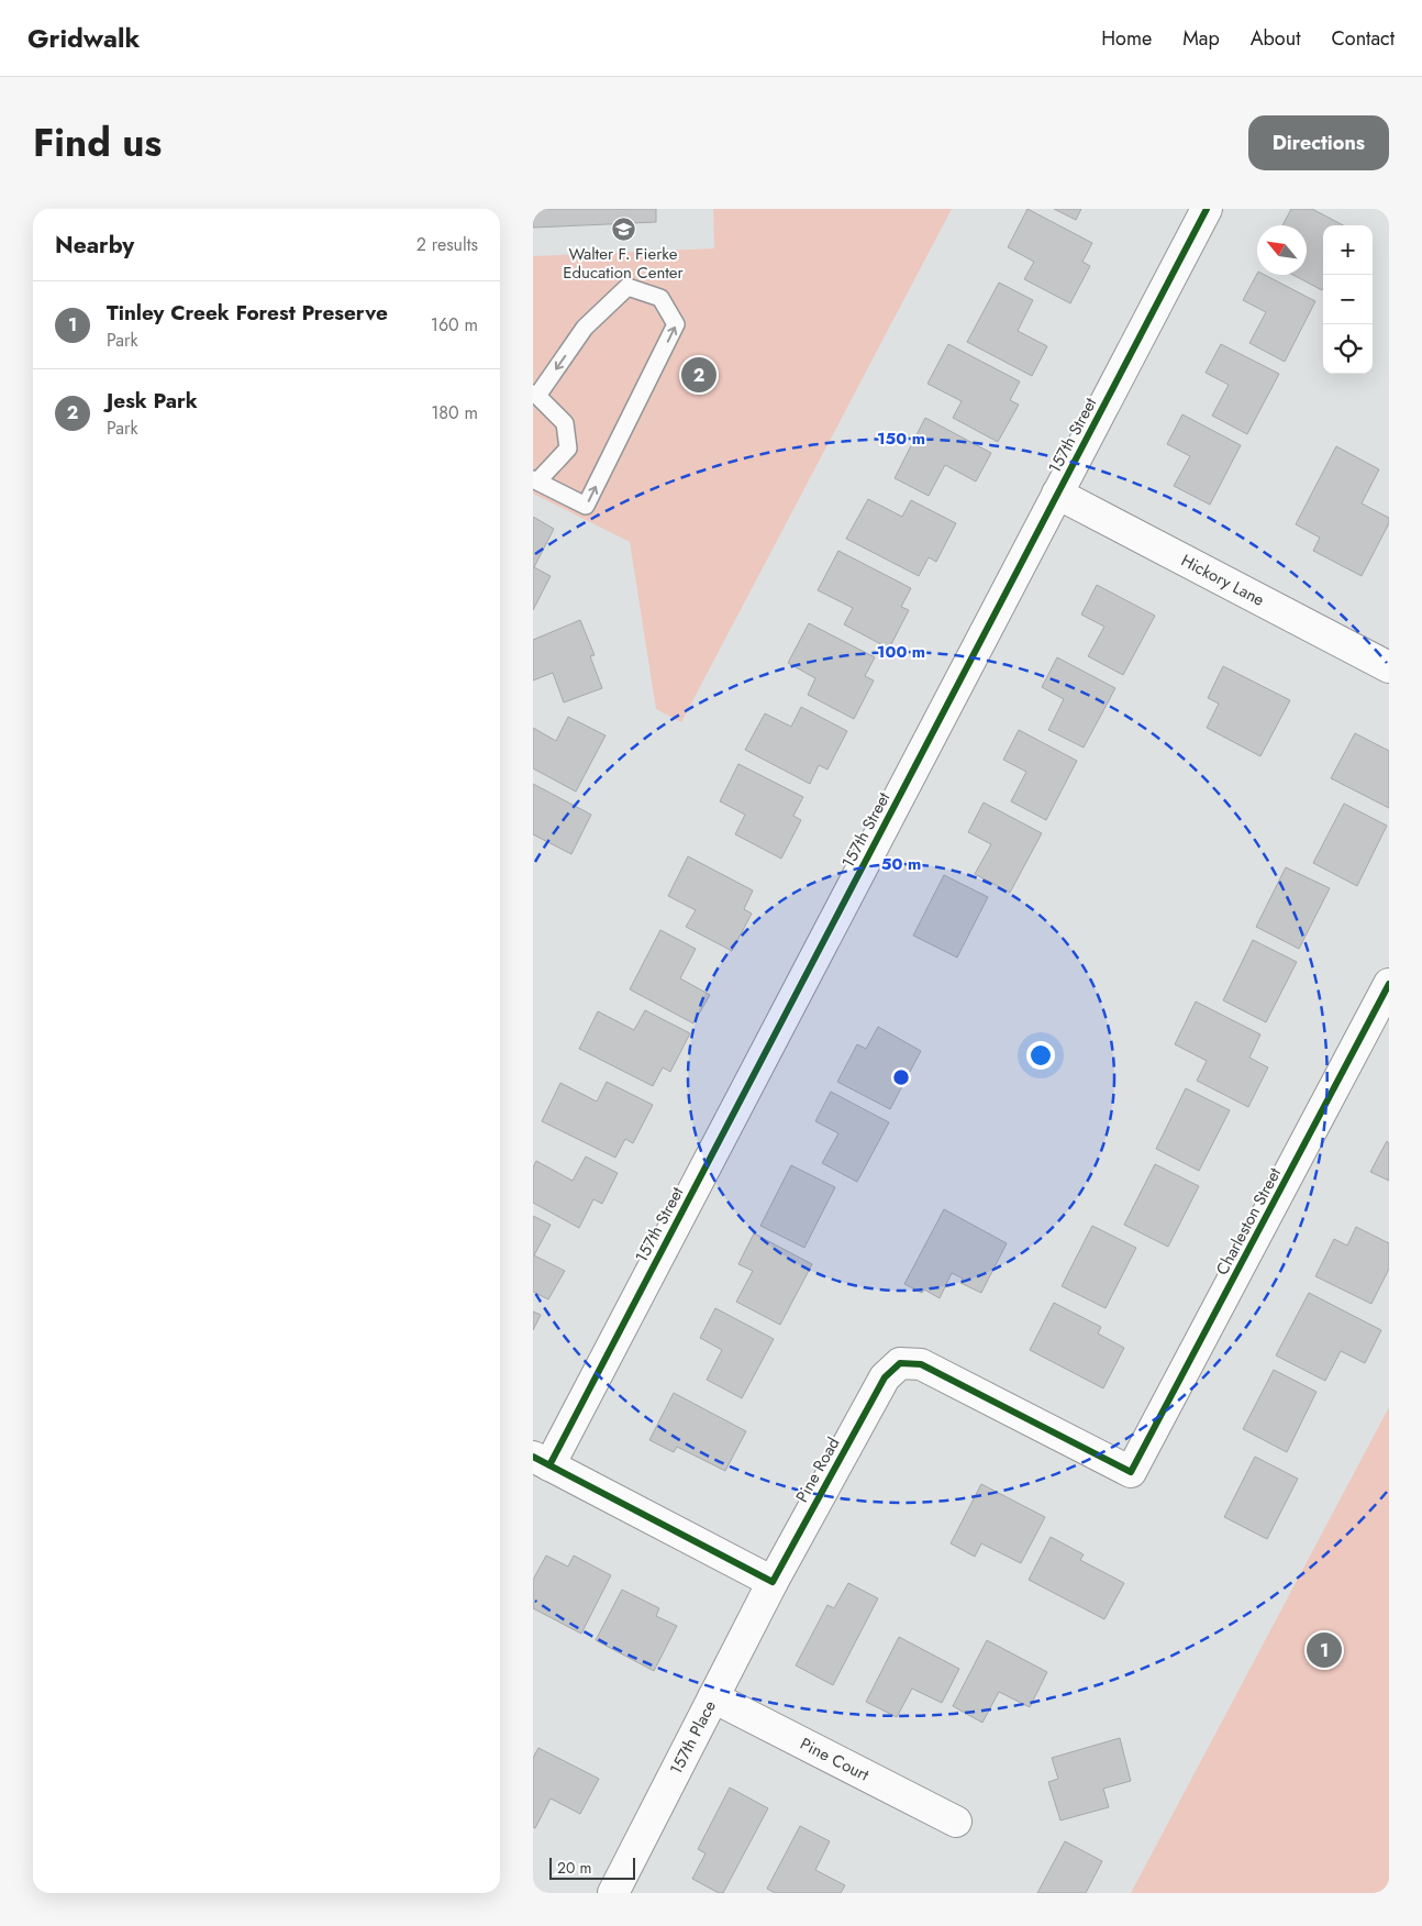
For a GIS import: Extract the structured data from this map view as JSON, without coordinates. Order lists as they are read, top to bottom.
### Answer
{
  "streets": {
    "street": [
      "157th Street",
      "Hickory Lane",
      "Charleston Street",
      "Pine Road",
      "157th Place",
      "Pine Court"
    ]
  },
  "crossings": [
    ["157th Street", "Hickory Lane"],
    ["Charleston Street", "Pine Road"],
    ["Pine Road", "157th Place"],
    ["157th Place", "Pine Court"]
  ],
  "places": {
    "school or university": ["Walter F. Fierke Education Center"]
  },
  "scale_bar": "20 m",
  "north": "top left",
  "page": {
    "header": "Gridwalk",
    "nav": [
      "Home",
      "Map",
      "About",
      "Contact"
    ],
    "title": "Find us",
    "buttons": "Directions",
    "heading": ["Nearby", "2 results"],
    "map_buttons": ["+", "−"],
    "list": [
      {
        "mark": "1",
        "name": "Tinley Creek Forest Preserve",
        "note": "Park",
        "value": "160 m"
      },
      {
        "mark": "2",
        "name": "Jesk Park",
        "note": "Park",
        "value": "180 m"
      }
    ],
    "pins": ["2", "1"],
    "scale": "20 m"
  },
  "rings": ["150 m", "100 m", "50 m"]
}
